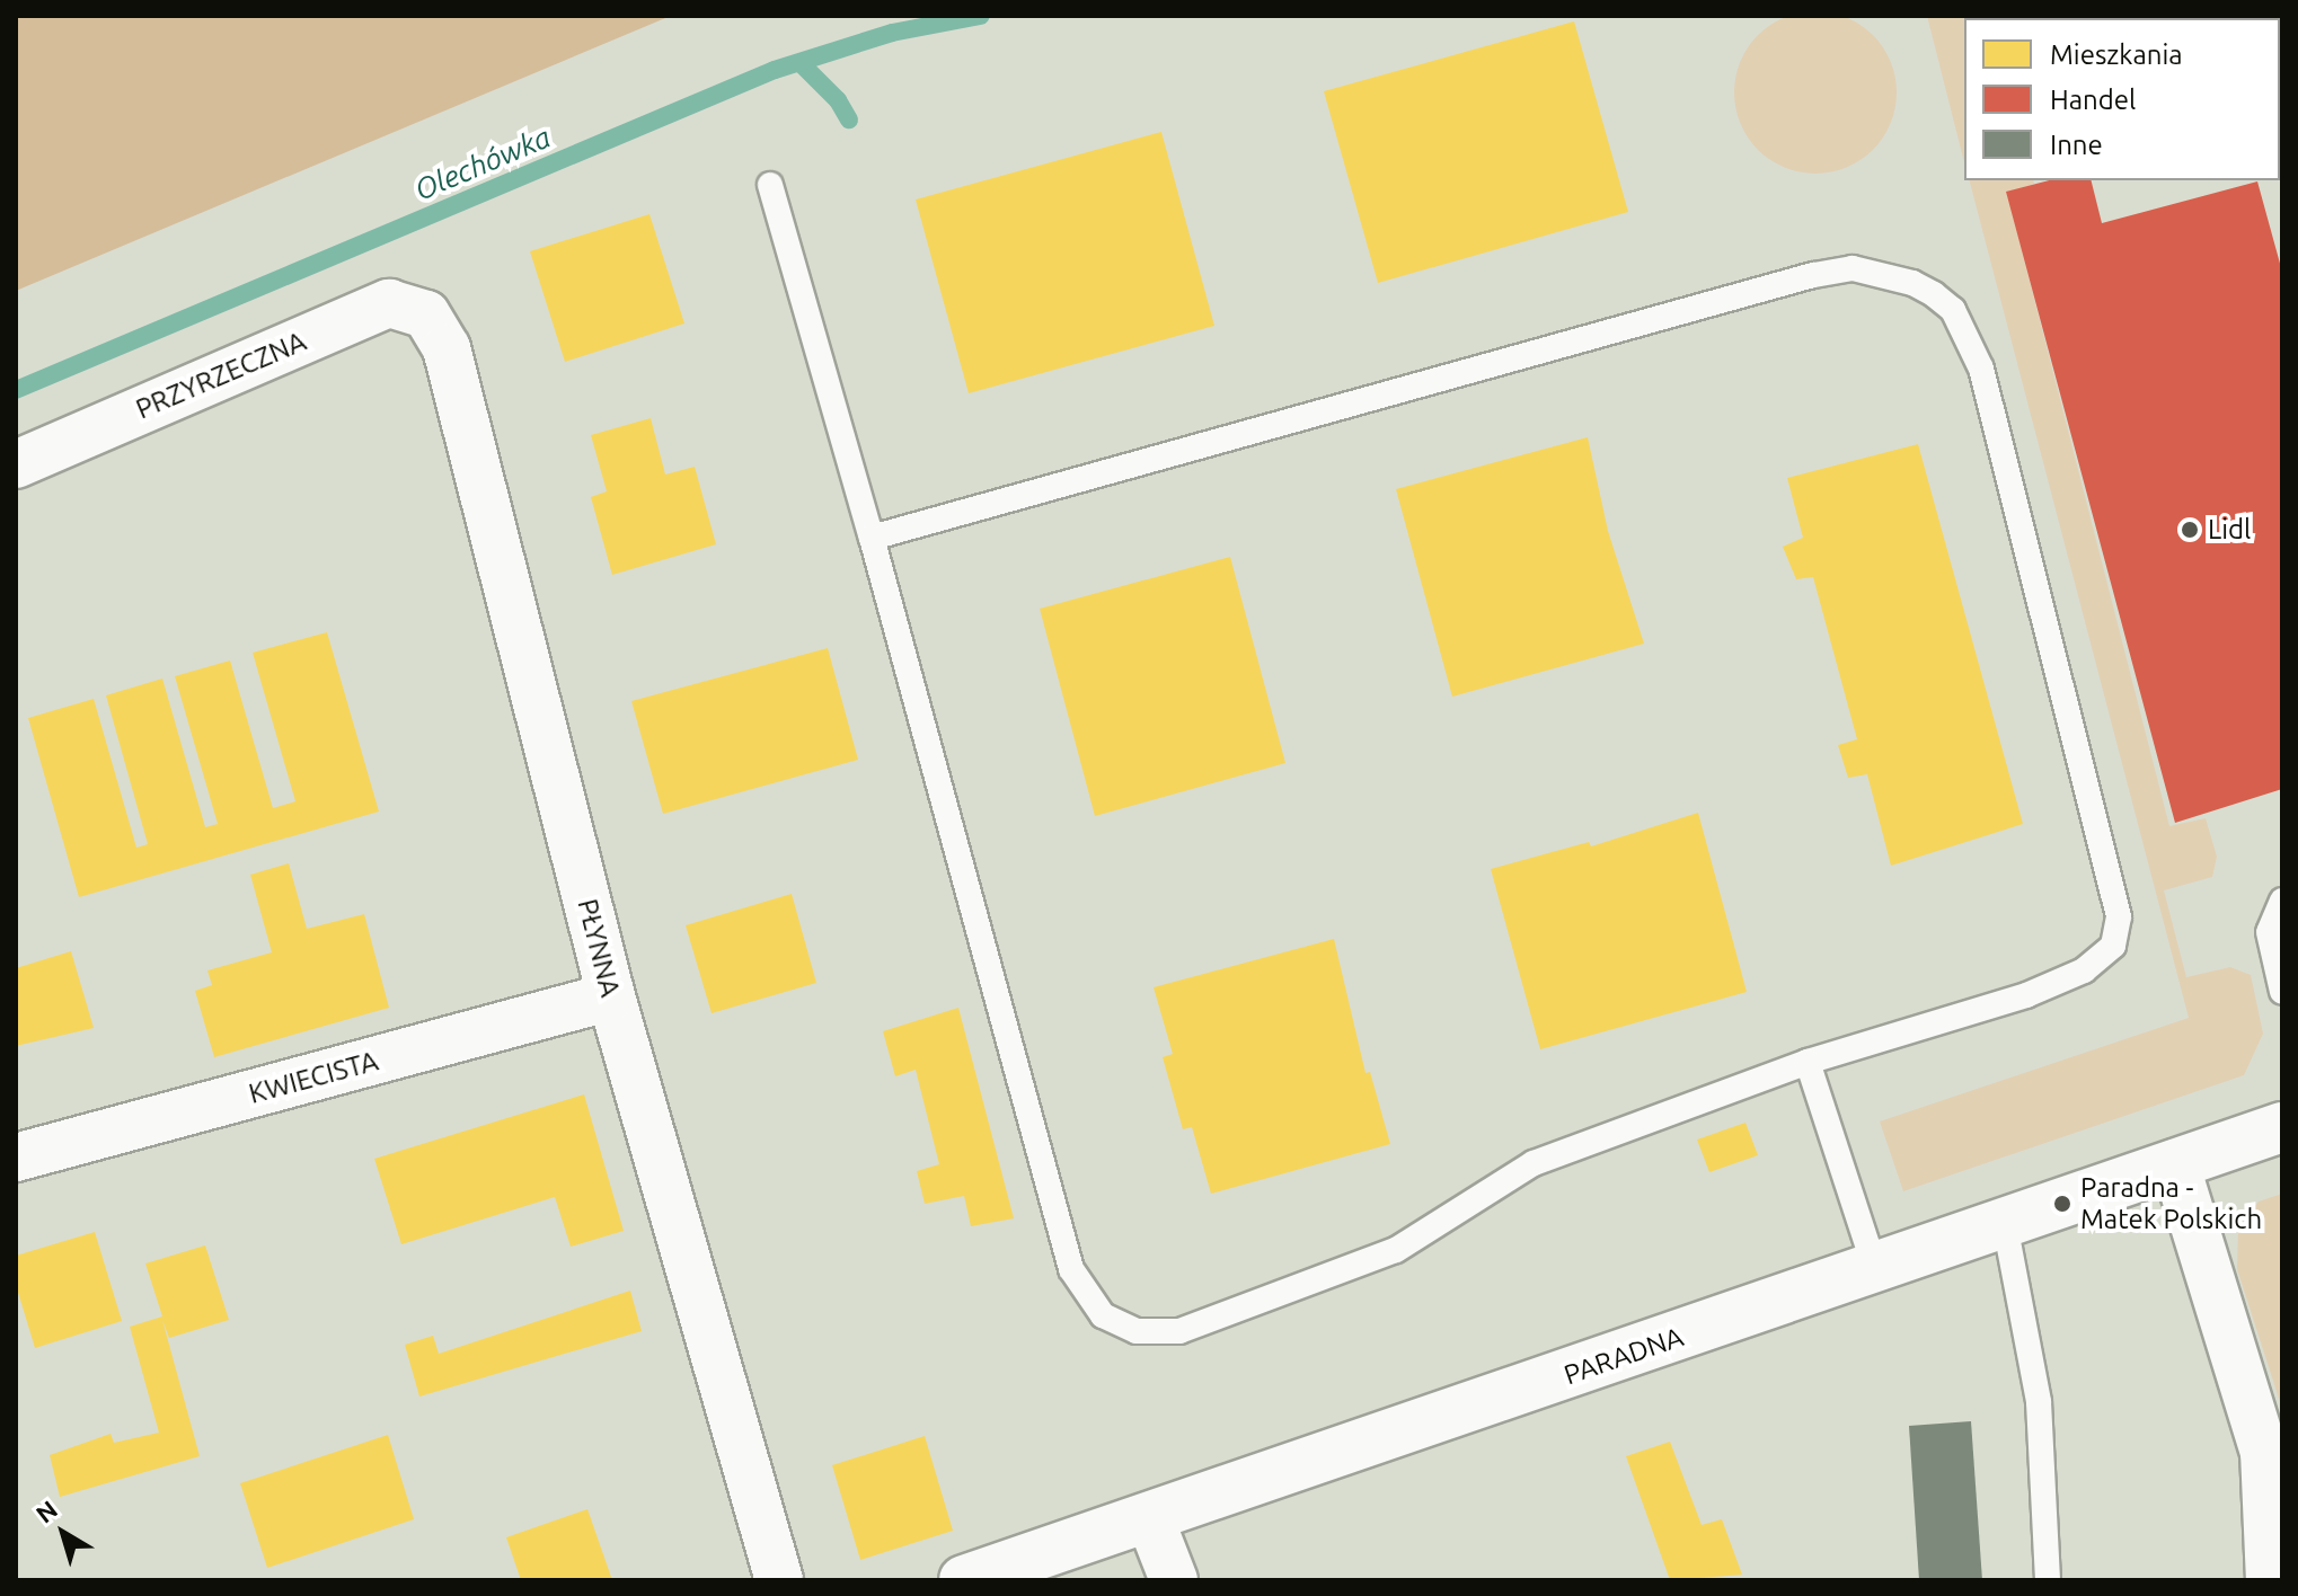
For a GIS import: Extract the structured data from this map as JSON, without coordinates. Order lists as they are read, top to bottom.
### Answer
{
  "streets": {
    "street": [
      "PRZYRZECZNA",
      "PŁYNNA",
      "KWIECISTA",
      "PARADNA"
    ]
  },
  "crossings": [
    ["PRZYRZECZNA", "PŁYNNA"],
    ["PŁYNNA", "KWIECISTA"]
  ],
  "water": ["Olechówka"],
  "places": ["Lidl", "Paradna - Matek Polskich"],
  "legend": ["Mieszkania", "Handel", "Inne"],
  "north": "top left"
}
